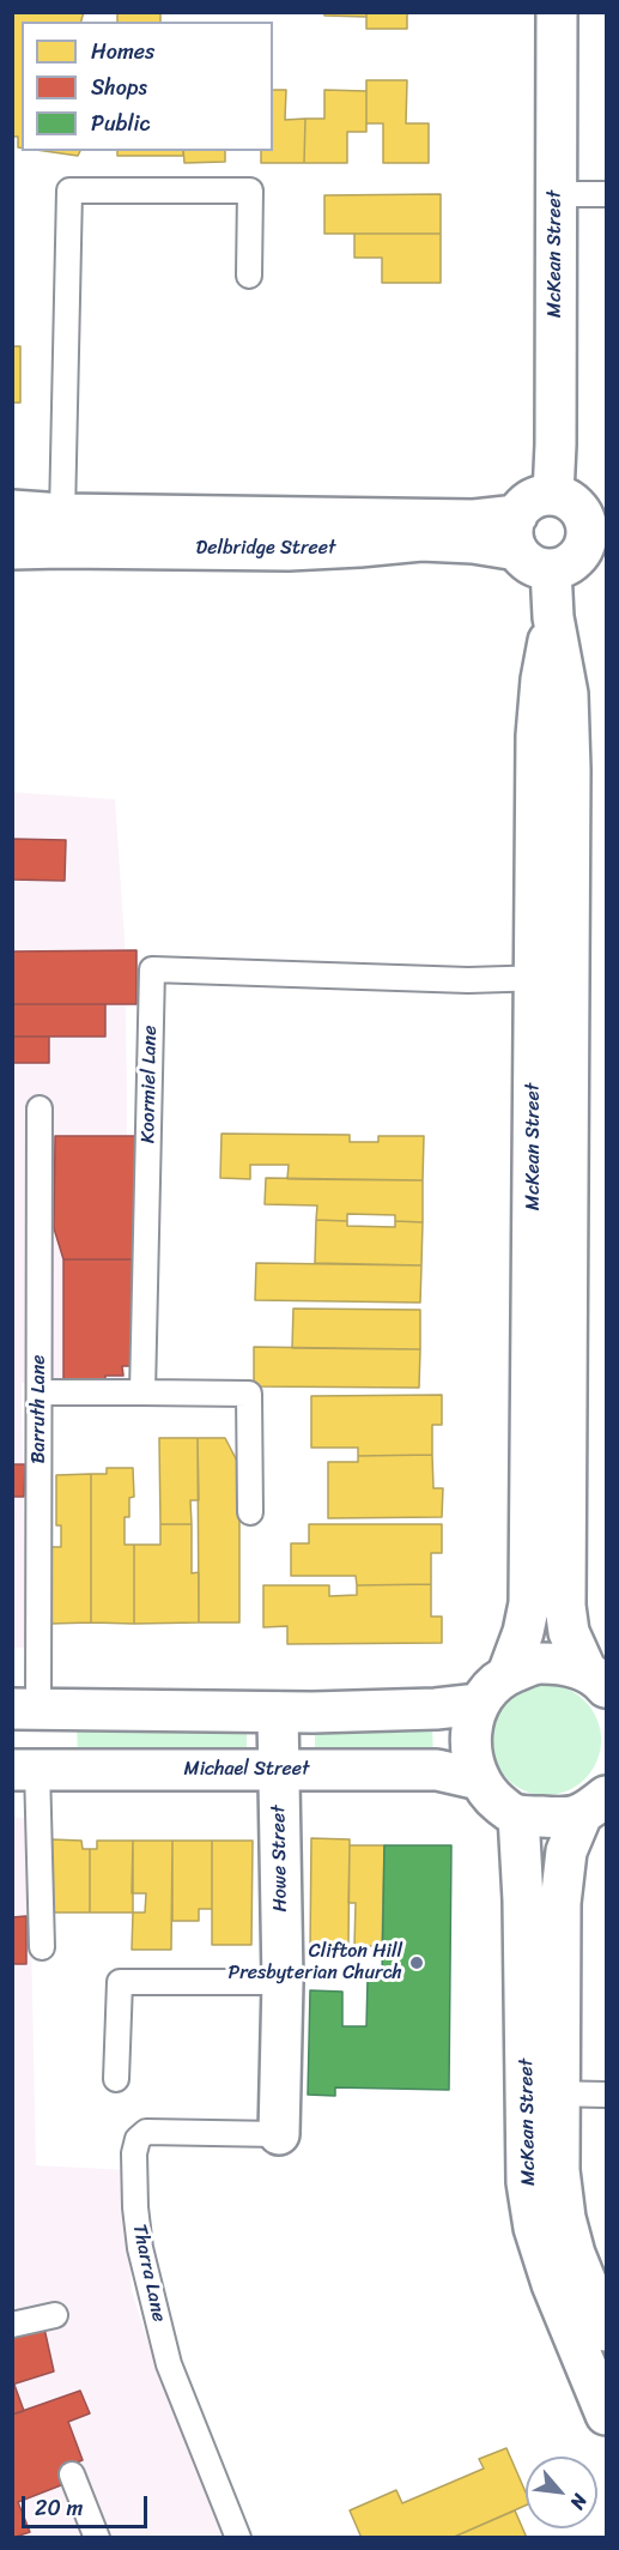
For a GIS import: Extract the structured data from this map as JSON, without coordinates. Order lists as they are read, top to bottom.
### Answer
{
  "streets": {
    "street": [
      "McKean Street",
      "Delbridge Street",
      "Michael Street",
      "Howe Street"
    ],
    "lane": ["Koormiel Lane", "Barruth Lane", "Tharra Lane"]
  },
  "crossings": [
    ["McKean Street", "Delbridge Street"],
    ["McKean Street", "Koormiel Lane"],
    ["Michael Street", "Howe Street"],
    ["Howe Street", "Tharra Lane"]
  ],
  "places": ["Clifton Hill Presbyterian Church"],
  "legend": ["Homes", "Shops", "Public"],
  "scale_bar": "20 m",
  "north": "bottom right"
}
